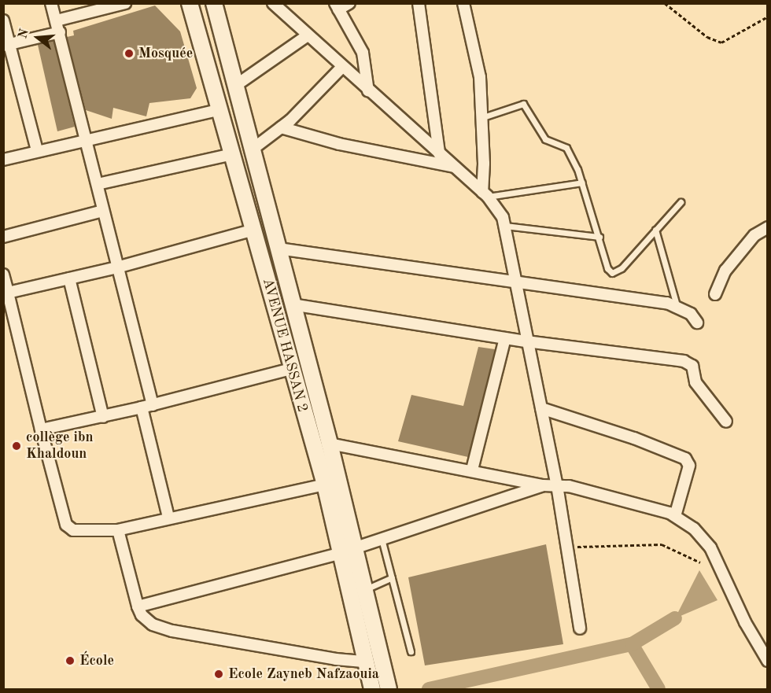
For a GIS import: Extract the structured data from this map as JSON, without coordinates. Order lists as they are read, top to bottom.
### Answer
{
  "streets": {
    "main road": ["AVENUE HASSAN 2"]
  },
  "places": [
    "Mosquée",
    "collège ibn Khaldoun",
    "École",
    "Ecole Zayneb Nafzaouia"
  ],
  "north": "left"
}
